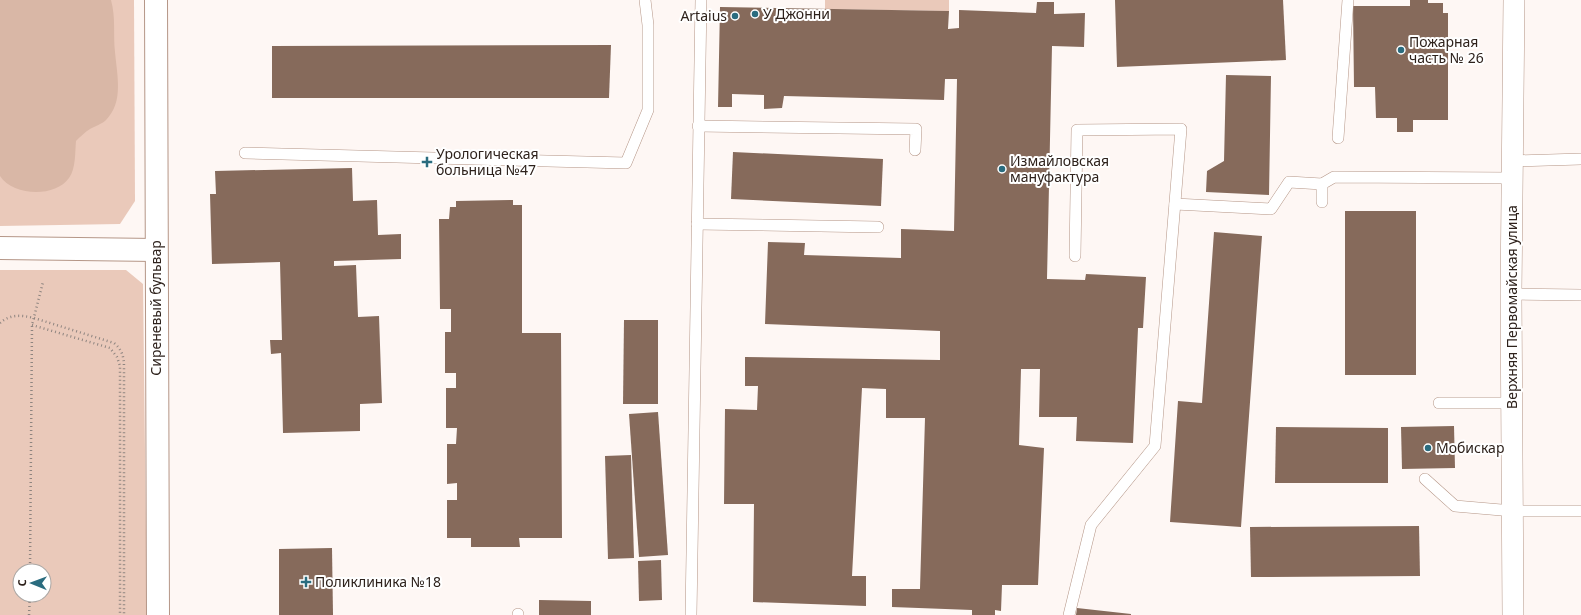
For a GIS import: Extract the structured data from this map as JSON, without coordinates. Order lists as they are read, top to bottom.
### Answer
{
  "streets": {
    "main road": ["Сиреневый бульвар"],
    "street": ["Верхняя Первомайская улица"]
  },
  "places": {
    "other": [
      "У Джонни",
      "Artaius",
      "Пожарная часть № 26",
      "Измайловская мануфактура",
      "Мобискар"
    ],
    "health": ["Урологическая больница №47", "Поликлиника №18"]
  },
  "north": "left"
}
